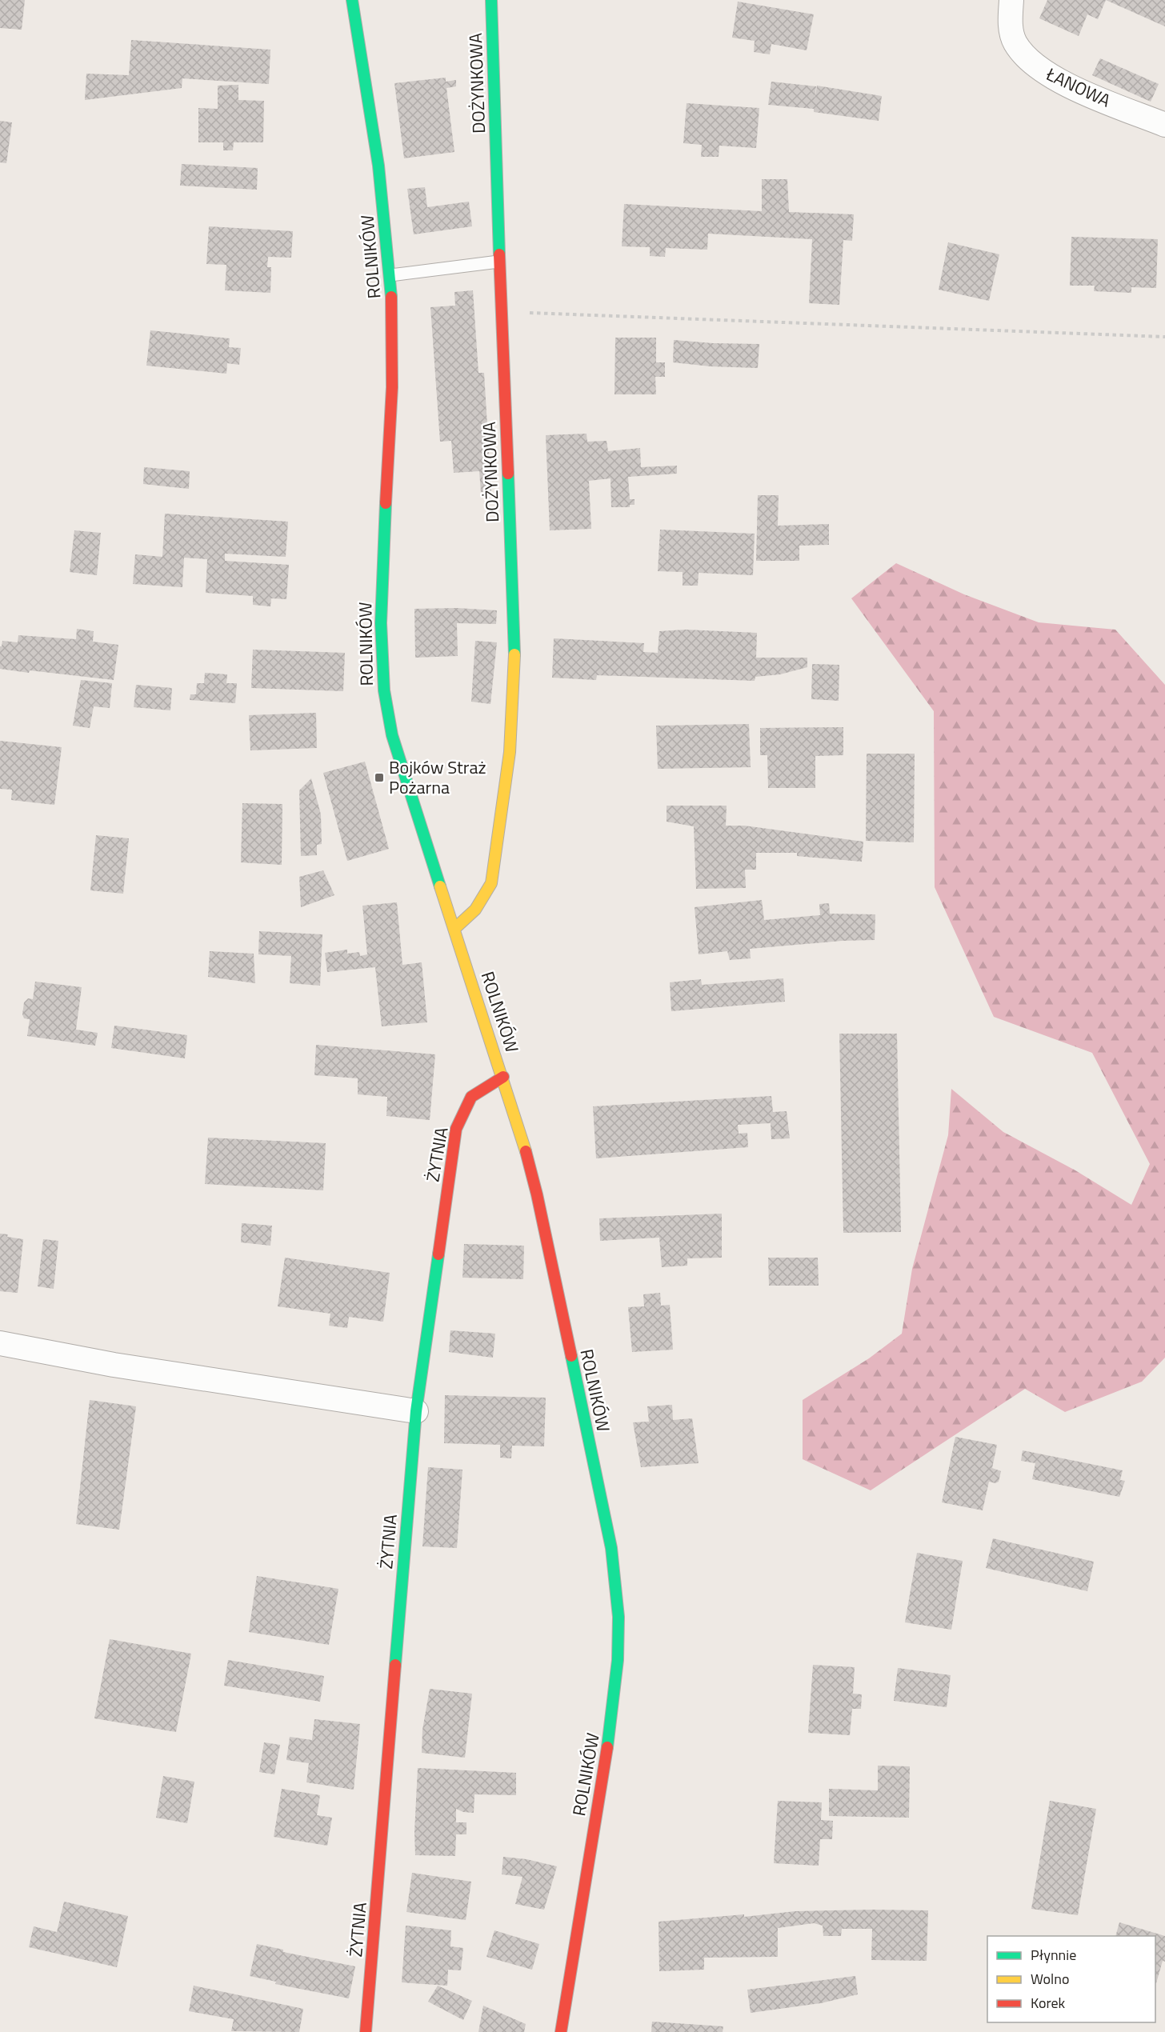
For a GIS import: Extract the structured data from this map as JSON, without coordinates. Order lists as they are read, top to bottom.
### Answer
{
  "streets": {
    "street": [
      "DOŻYNKOWA",
      "ŁANOWA",
      "ROLNIKÓW",
      "ŻYTNIA"
    ]
  },
  "crossings": [
    ["DOŻYNKOWA", "ROLNIKÓW"],
    ["ROLNIKÓW", "ŻYTNIA"]
  ],
  "places": {
    "transit": ["Bojków Straż Pożarna"]
  },
  "legend": ["Płynnie", "Wolno", "Korek"]
}
